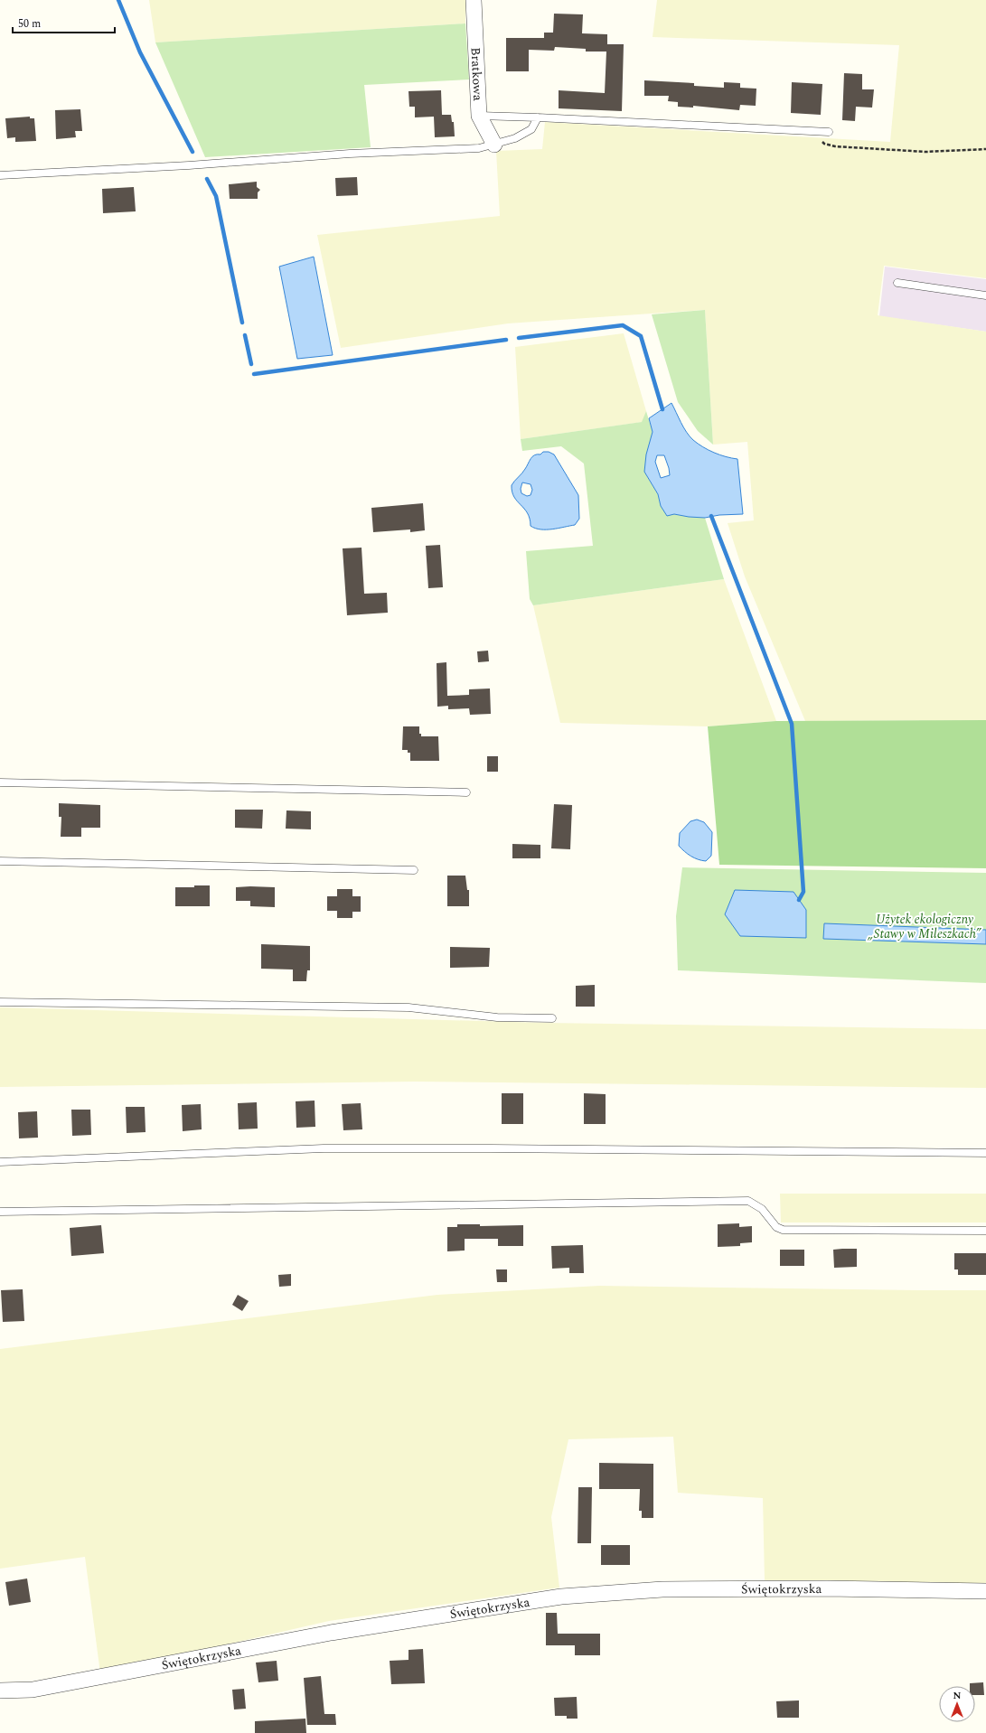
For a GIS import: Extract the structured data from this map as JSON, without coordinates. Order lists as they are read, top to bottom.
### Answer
{
  "streets": {
    "street": ["Bratkowa", "Świętokrzyska"]
  },
  "parks": ["Użytek ekologiczny „Stawy w Mileszkach”"],
  "scale_bar": "50 m",
  "north": "top"
}
